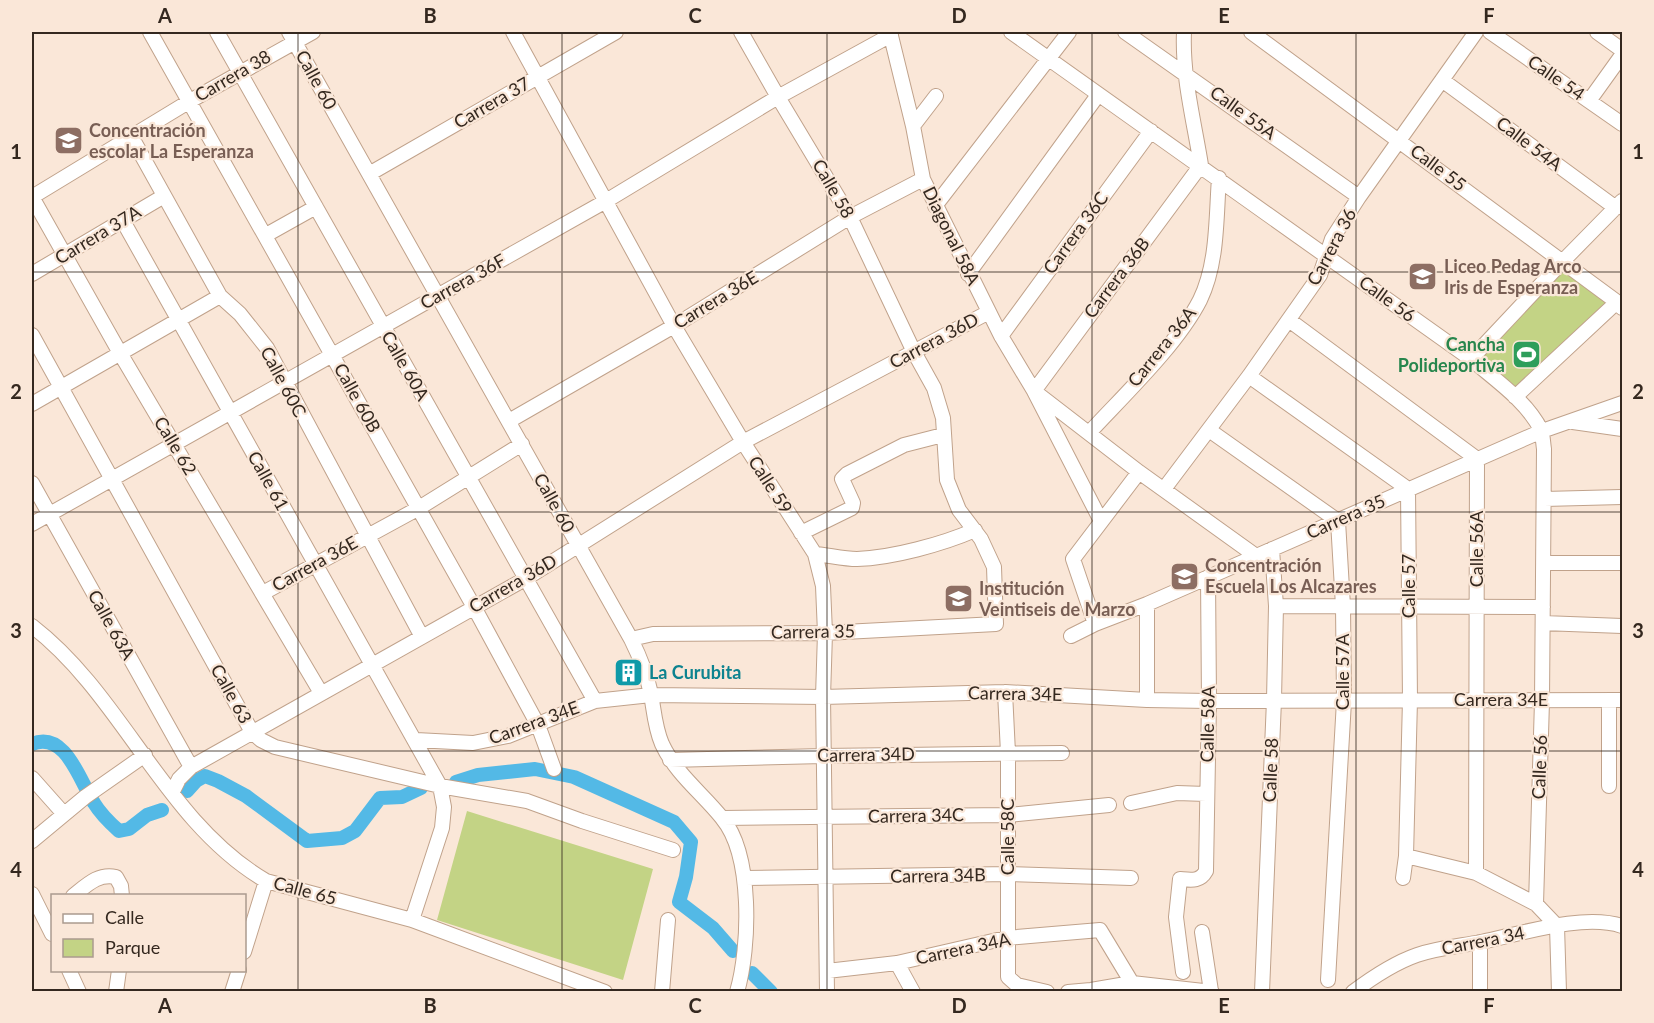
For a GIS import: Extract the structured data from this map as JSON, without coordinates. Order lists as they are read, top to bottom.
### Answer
{
  "streets": {
    "street": [
      "Carrera 38",
      "Calle 54",
      "Calle 60",
      "Carrera 37",
      "Calle 55A",
      "Calle 54A",
      "Calle 55",
      "Calle 58",
      "Carrera 36C",
      "Carrera 37A",
      "Diagonal 58A",
      "Carrera 36",
      "Carrera 36B",
      "Carrera 36F",
      "Calle 56",
      "Carrera 36E",
      "Carrera 36D",
      "Carrera 36A",
      "Calle 60A",
      "Calle 60C",
      "Calle 60B",
      "Calle 62",
      "Calle 61",
      "Calle 59",
      "Carrera 35",
      "Calle 56A",
      "Calle 57",
      "Calle 63A",
      "Calle 57A",
      "Calle 63",
      "Carrera 34E",
      "Calle 58A",
      "Carrera 34D",
      "Carrera 34C",
      "Calle 58C",
      "Carrera 34B",
      "Calle 65",
      "Carrera 34",
      "Carrera 34A"
    ]
  },
  "crossings": [
    ["Carrera 38", "Calle 60"],
    ["Carrera 38", "Calle 60A"],
    ["Carrera 38", "Calle 60C"],
    ["Carrera 38", "Calle 60B"],
    ["Carrera 38", "Calle 62"],
    ["Calle 60", "Carrera 37"],
    ["Calle 60", "Carrera 36F"],
    ["Calle 60", "Carrera 36E"],
    ["Calle 60", "Carrera 36D"],
    ["Calle 60", "Carrera 35"],
    ["Calle 60", "Carrera 34E"],
    ["Calle 60", "Carrera 34D"],
    ["Calle 60", "Carrera 34C"],
    ["Calle 60", "Carrera 34B"],
    ["Carrera 37", "Calle 59"],
    ["Calle 55A", "Carrera 36"],
    ["Calle 54A", "Carrera 36"],
    ["Calle 55", "Carrera 36"],
    ["Calle 58", "Carrera 36F"],
    ["Calle 58", "Carrera 36E"],
    ["Calle 58", "Carrera 36D"],
    ["Calle 58", "Carrera 35"],
    ["Calle 58", "Carrera 34E"],
    ["Carrera 36C", "Diagonal 58A"],
    ["Carrera 36C", "Calle 56"],
    ["Carrera 37A", "Calle 60C"],
    ["Carrera 37A", "Calle 62"],
    ["Carrera 37A", "Calle 61"],
    ["Diagonal 58A", "Carrera 36B"],
    ["Diagonal 58A", "Carrera 36F"],
    ["Diagonal 58A", "Carrera 36E"],
    ["Diagonal 58A", "Carrera 36D"],
    ["Carrera 36", "Calle 56"],
    ["Carrera 36B", "Calle 56"],
    ["Carrera 36F", "Calle 60A"],
    ["Carrera 36F", "Calle 60C"],
    ["Carrera 36F", "Calle 60B"],
    ["Carrera 36F", "Calle 62"],
    ["Carrera 36F", "Calle 61"],
    ["Carrera 36F", "Calle 59"],
    ["Carrera 36F", "Calle 63A"],
    ["Carrera 36F", "Calle 63"],
    ["Calle 56", "Carrera 36A"],
    ["Calle 56", "Carrera 35"],
    ["Calle 56", "Carrera 34E"],
    ["Carrera 36E", "Calle 60A"],
    ["Carrera 36E", "Calle 60C"],
    ["Carrera 36E", "Calle 60B"],
    ["Carrera 36E", "Calle 62"],
    ["Carrera 36E", "Calle 61"],
    ["Carrera 36E", "Calle 59"],
    ["Carrera 36D", "Calle 60A"],
    ["Carrera 36D", "Calle 60C"],
    ["Carrera 36D", "Calle 60B"],
    ["Carrera 36D", "Calle 62"],
    ["Carrera 36D", "Calle 61"],
    ["Carrera 36D", "Calle 59"],
    ["Carrera 36D", "Calle 63A"],
    ["Carrera 36D", "Calle 63"],
    ["Carrera 36D", "Calle 65"],
    ["Calle 60A", "Carrera 34E"],
    ["Calle 60B", "Carrera 34E"],
    ["Calle 61", "Carrera 34E"],
    ["Calle 59", "Carrera 35"],
    ["Calle 59", "Carrera 34E"],
    ["Calle 59", "Carrera 34D"],
    ["Calle 59", "Carrera 34C"],
    ["Calle 59", "Carrera 34B"],
    ["Calle 59", "Carrera 34A"],
    ["Carrera 35", "Calle 56A"],
    ["Carrera 35", "Calle 57"],
    ["Carrera 35", "Calle 57A"],
    ["Carrera 35", "Calle 58A"],
    ["Calle 56A", "Carrera 34E"],
    ["Calle 57", "Carrera 34E"],
    ["Calle 57A", "Carrera 34E"],
    ["Carrera 34E", "Calle 58A"],
    ["Carrera 34E", "Calle 58C"],
    ["Carrera 34D", "Calle 58C"],
    ["Carrera 34C", "Calle 58C"],
    ["Calle 58C", "Carrera 34B"],
    ["Calle 58C", "Carrera 34A"]
  ],
  "places": {
    "school or university": [
      "Concentración escolar La Esperanza",
      "Liceo Pedag Arco Iris de Esperanza",
      "Concentración Escuela Los Alcazares",
      "Institución Veintiseis de Marzo"
    ],
    "sports": ["Cancha Polideportiva"],
    "building": ["La Curubita"]
  },
  "legend": ["Calle", "Parque"],
  "grid": {
    "columns": [
      "A",
      "B",
      "C",
      "D",
      "E",
      "F"
    ],
    "rows": [
      "1",
      "2",
      "3",
      "4"
    ]
  }
}
